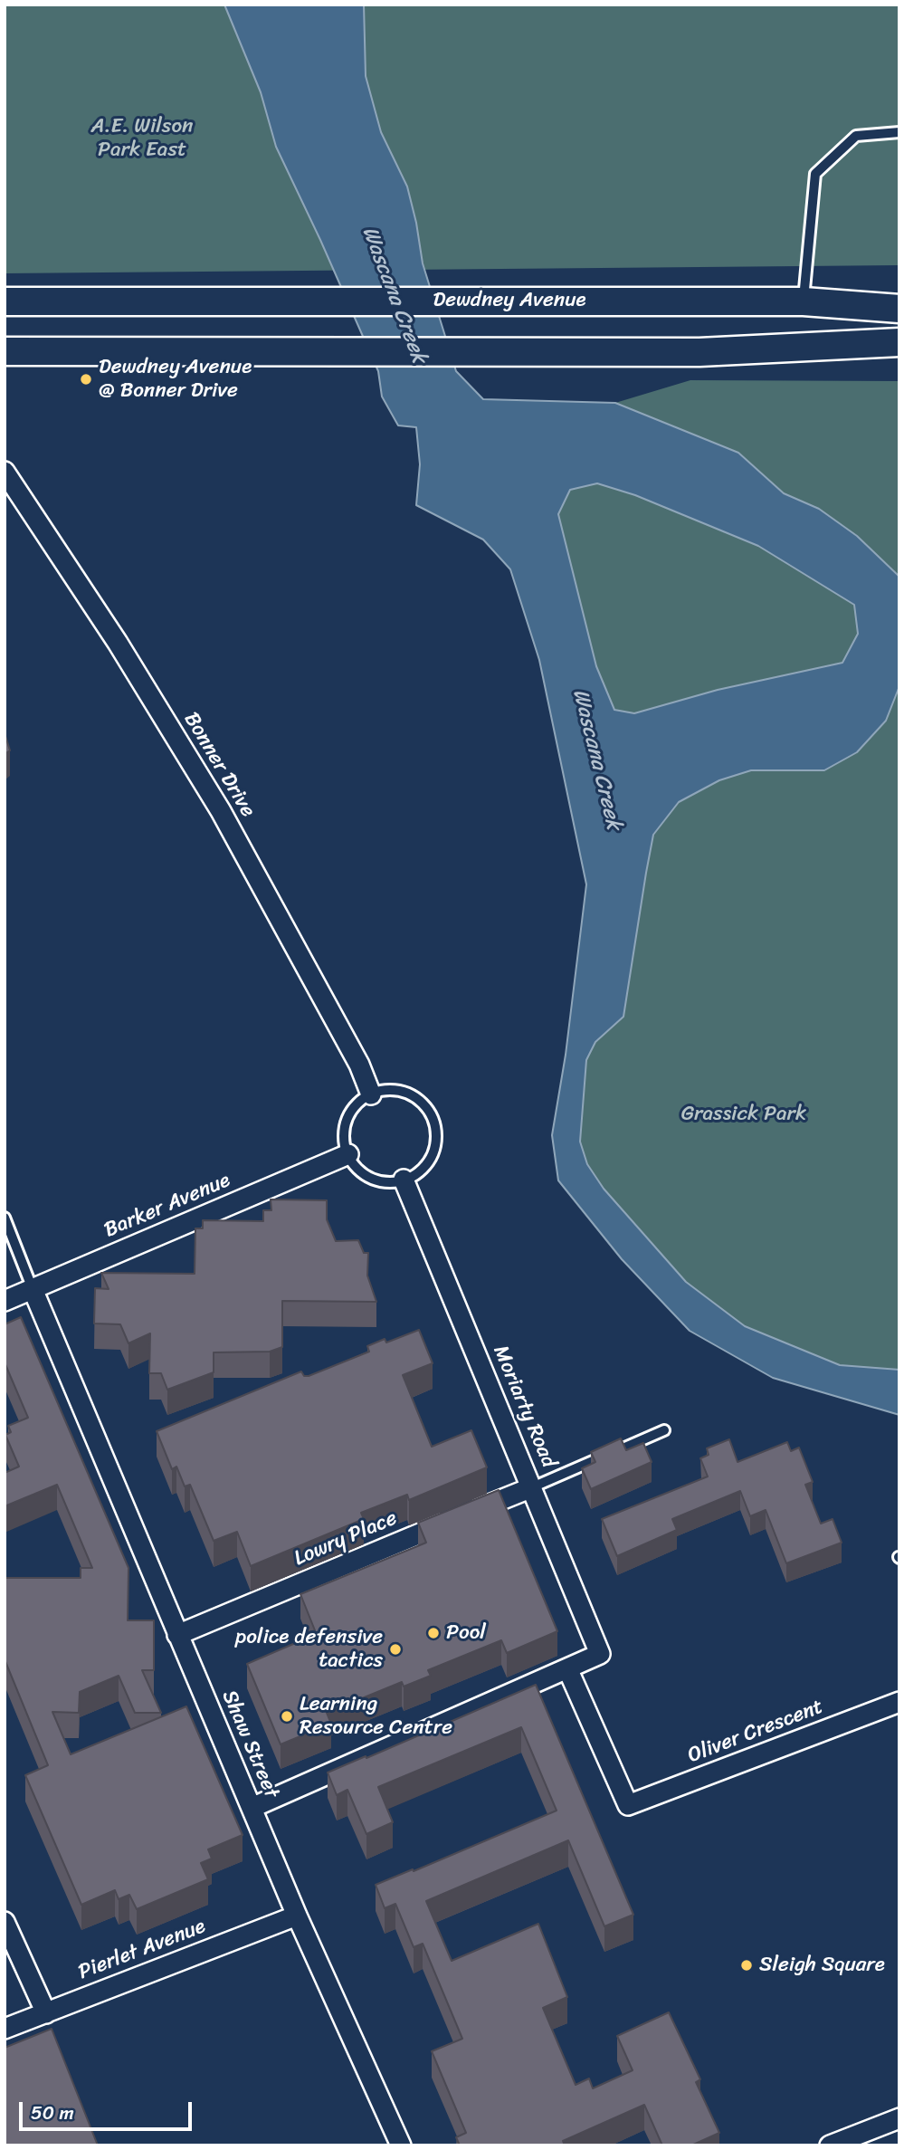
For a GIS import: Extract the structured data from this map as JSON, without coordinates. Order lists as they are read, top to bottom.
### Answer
{
  "streets": {
    "main road": ["Dewdney Avenue"],
    "street": [
      "Bonner Drive",
      "Barker Avenue",
      "Moriarty Road",
      "Lowry Place",
      "Oliver Crescent",
      "Shaw Street",
      "Pierlet Avenue"
    ]
  },
  "crossings": [
    ["Bonner Drive", "Barker Avenue"],
    ["Bonner Drive", "Moriarty Road"],
    ["Barker Avenue", "Moriarty Road"],
    ["Barker Avenue", "Shaw Street"],
    ["Moriarty Road", "Lowry Place"],
    ["Moriarty Road", "Oliver Crescent"],
    ["Lowry Place", "Shaw Street"],
    ["Shaw Street", "Pierlet Avenue"]
  ],
  "water": ["Wascana Creek"],
  "parks": ["A.E. Wilson Park East", "Grassick Park"],
  "places": [
    "Dewdney Avenue @ Bonner Drive",
    "Pool",
    "police defensive tactics",
    "Learning Resource Centre",
    "Sleigh Square"
  ],
  "scale_bar": "50 m"
}
